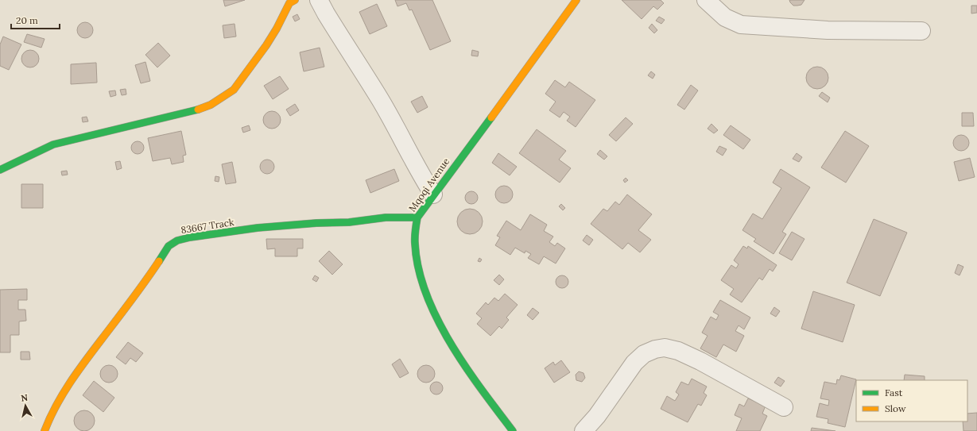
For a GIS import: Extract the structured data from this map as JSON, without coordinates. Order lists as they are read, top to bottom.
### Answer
{
  "streets": {
    "street": ["Mqoqi Avenue", "83667 Track"]
  },
  "crossings": [
    ["Mqoqi Avenue", "83667 Track"]
  ],
  "legend": ["Fast", "Slow"],
  "scale_bar": "20 m",
  "north": "top"
}
